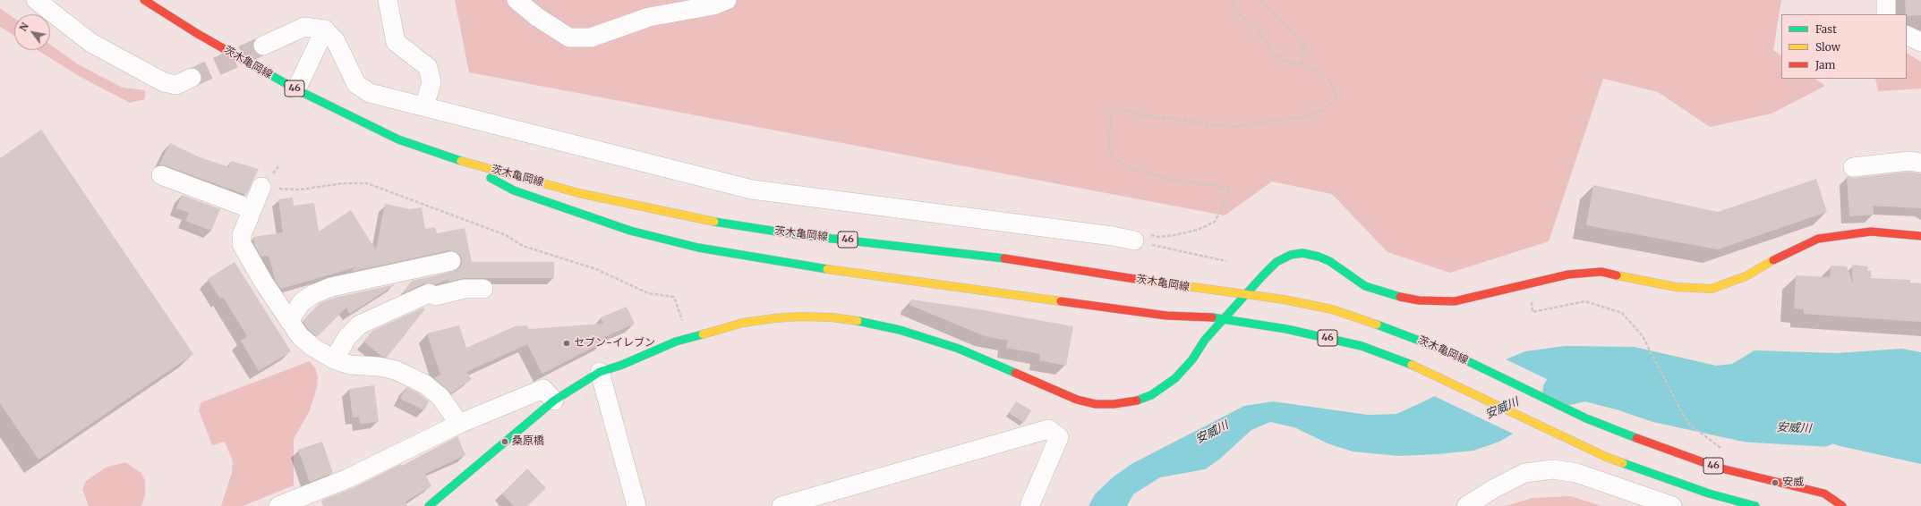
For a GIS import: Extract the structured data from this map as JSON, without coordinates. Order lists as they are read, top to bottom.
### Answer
{
  "streets": {
    "main road": ["茨木亀岡線", "46"]
  },
  "water": ["安威川"],
  "places": ["セブン-イレブン", "桑原橋", "安威"],
  "legend": ["Fast", "Slow", "Jam"],
  "north": "top left"
}
